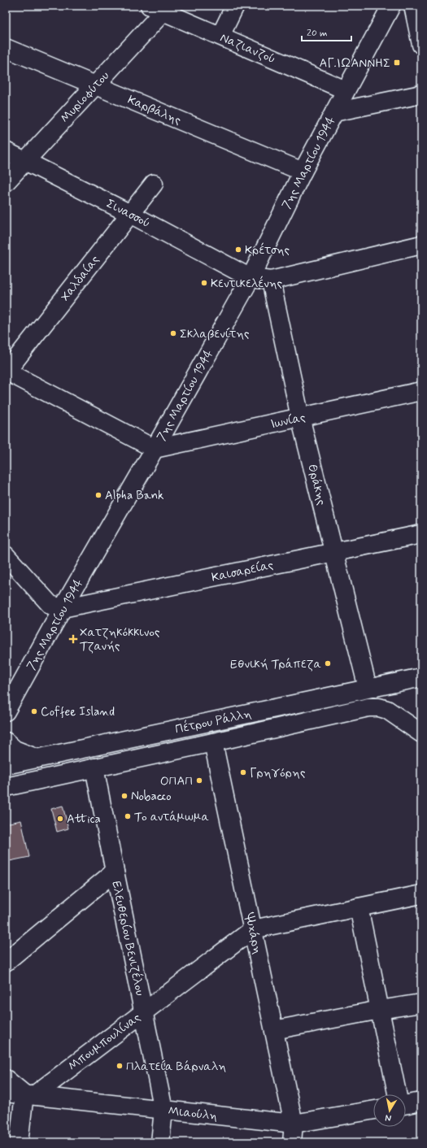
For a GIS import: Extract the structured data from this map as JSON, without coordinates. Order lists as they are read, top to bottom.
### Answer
{
  "streets": {
    "street": [
      "Ναζιανζού",
      "Μυριοφύτου",
      "Καρβάλης",
      "7ης Μαρτίου 1944",
      "Σινασσού",
      "Χαλδαίας",
      "Ιωνίας",
      "Θράκης",
      "Καισαρείας",
      "Πέτρου Ράλλη",
      "Ψυχάρη",
      "Ελευθερίου Βενιζέλου",
      "Μπουμπουλίνας",
      "Μιαούλη"
    ]
  },
  "crossings": [
    ["Ναζιανζού", "Μυριοφύτου"],
    ["Ναζιανζού", "7ης Μαρτίου 1944"],
    ["Μυριοφύτου", "Καρβάλης"],
    ["Μυριοφύτου", "Σινασσού"],
    ["Καρβάλης", "7ης Μαρτίου 1944"],
    ["7ης Μαρτίου 1944", "Σινασσού"],
    ["7ης Μαρτίου 1944", "Ιωνίας"],
    ["7ης Μαρτίου 1944", "Καισαρείας"],
    ["Σινασσού", "Χαλδαίας"],
    ["Ιωνίας", "Θράκης"],
    ["Θράκης", "Καισαρείας"],
    ["Θράκης", "Πέτρου Ράλλη"],
    ["Πέτρου Ράλλη", "Ψυχάρη"],
    ["Πέτρου Ράλλη", "Ελευθερίου Βενιζέλου"],
    ["Ψυχάρη", "Μπουμπουλίνας"],
    ["Ψυχάρη", "Μιαούλη"],
    ["Ελευθερίου Βενιζέλου", "Μπουμπουλίνας"],
    ["Ελευθερίου Βενιζέλου", "Μιαούλη"],
    ["Μπουμπουλίνας", "Μιαούλη"]
  ],
  "places": {
    "transit": ["ΑΓ.ΙΩΑΝΝΗΣ"],
    "other": [
      "Κρέτσης",
      "Κεντικελένης",
      "Σκλαβενίτης",
      "Alpha Bank",
      "Εθνική Τράπεζα",
      "Coffee Island",
      "Γρηγόρης",
      "ΟΠΑΠ",
      "Nobacco",
      "Το αντάμωμα",
      "Attica",
      "Πλατεία Βάρναλη"
    ],
    "health": ["Χατζηκόκκινος Τζανής"]
  },
  "scale_bar": "20 m",
  "north": "bottom"
}
